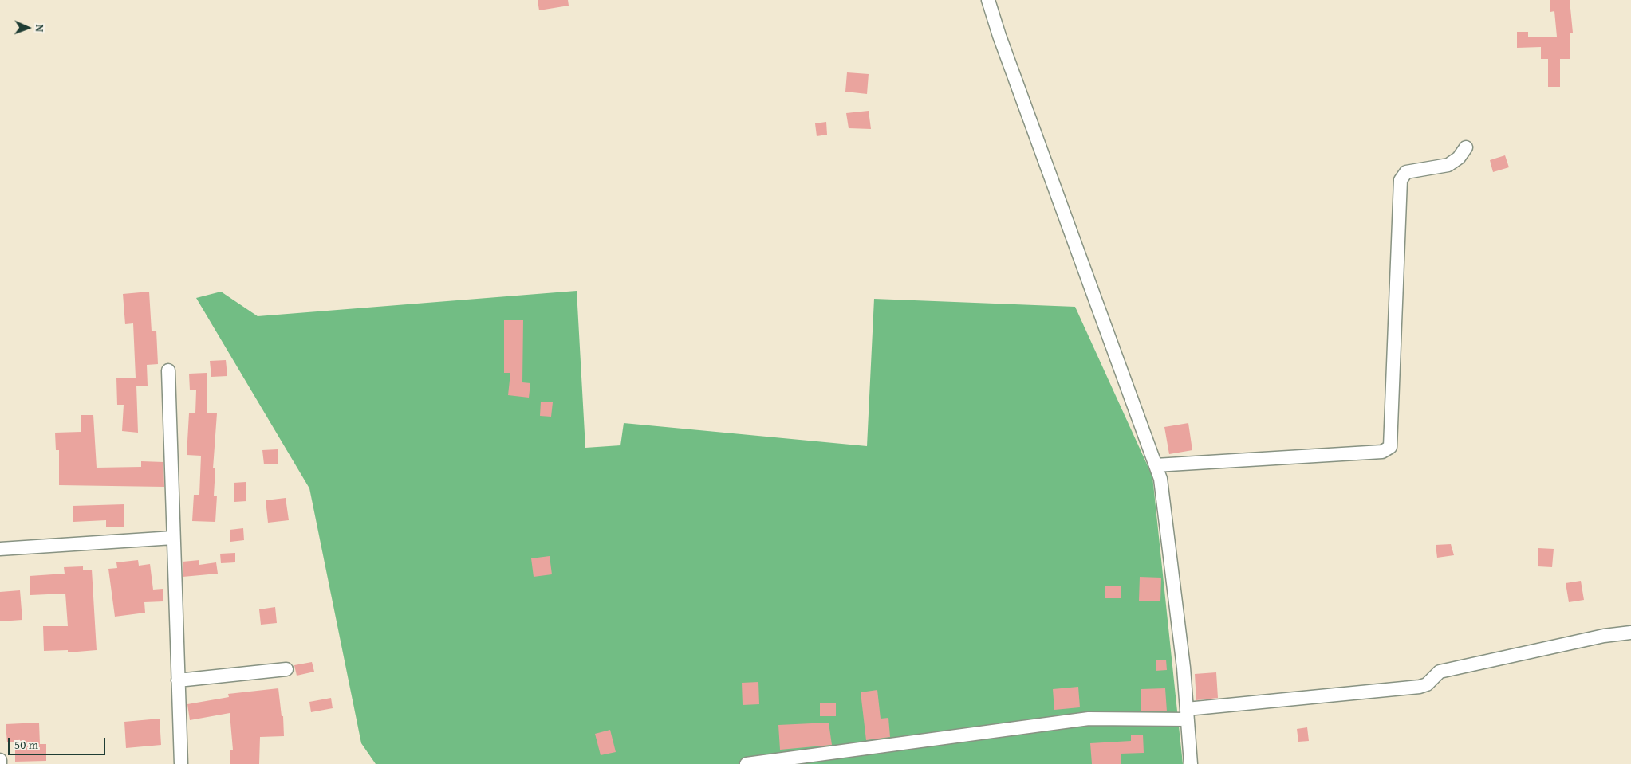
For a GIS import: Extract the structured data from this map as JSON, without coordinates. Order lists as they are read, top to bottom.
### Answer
{
  "scale_bar": "50 m",
  "north": "right"
}
